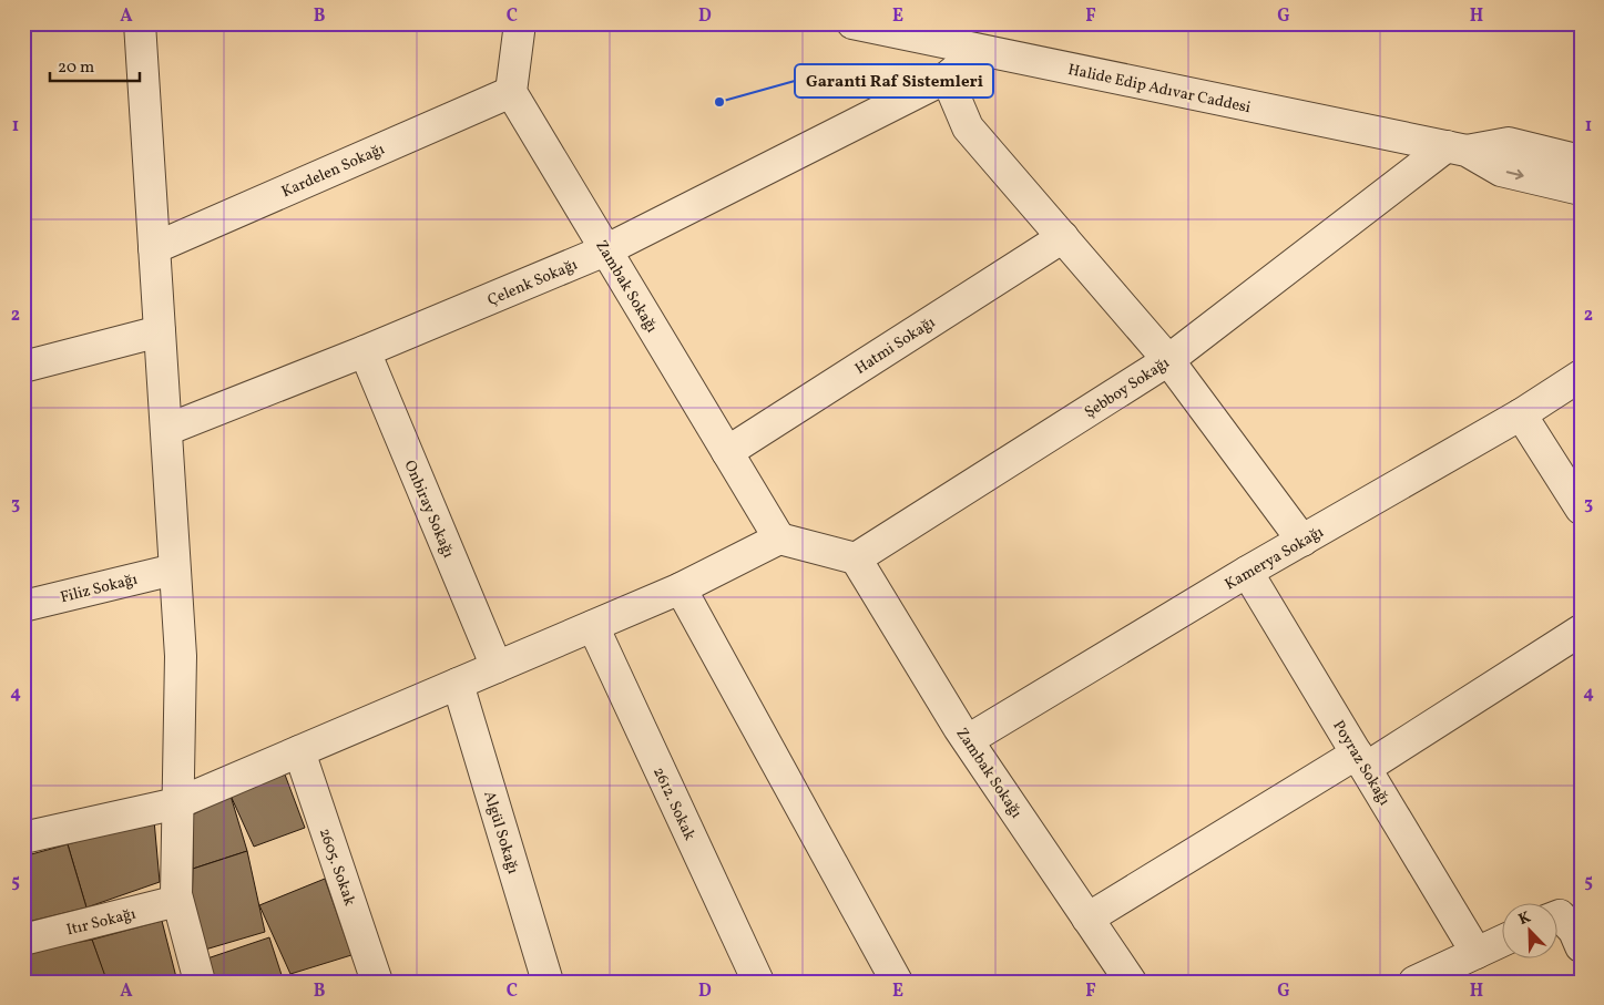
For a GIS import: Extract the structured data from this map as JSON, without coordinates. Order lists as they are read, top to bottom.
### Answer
{
  "streets": {
    "street": [
      "Halide Edip Adıvar Caddesi",
      "Kardelen Sokağı",
      "Çelenk Sokağı",
      "Zambak Sokağı",
      "Hatmi Sokağı",
      "Şebboy Sokağı",
      "Onbiray Sokağı",
      "Kamerya Sokağı",
      "Filiz Sokağı",
      "Poyraz Sokağı",
      "2612. Sokak",
      "Algül Sokağı",
      "2605. Sokak",
      "Itır Sokağı"
    ]
  },
  "crossings": [
    ["Halide Edip Adıvar Caddesi", "Çelenk Sokağı"],
    ["Halide Edip Adıvar Caddesi", "Şebboy Sokağı"],
    ["Kardelen Sokağı", "Zambak Sokağı"],
    ["Çelenk Sokağı", "Zambak Sokağı"],
    ["Çelenk Sokağı", "Onbiray Sokağı"],
    ["Zambak Sokağı", "Hatmi Sokağı"],
    ["Zambak Sokağı", "Şebboy Sokağı"],
    ["Zambak Sokağı", "Kamerya Sokağı"],
    ["Kamerya Sokağı", "Poyraz Sokağı"]
  ],
  "places": ["Garanti Raf Sistemleri"],
  "scale_bar": "20 m",
  "north": "top left",
  "grid": {
    "columns": [
      "A",
      "B",
      "C",
      "D",
      "E",
      "F",
      "G",
      "H"
    ],
    "rows": [
      "1",
      "2",
      "3",
      "4",
      "5"
    ]
  }
}
